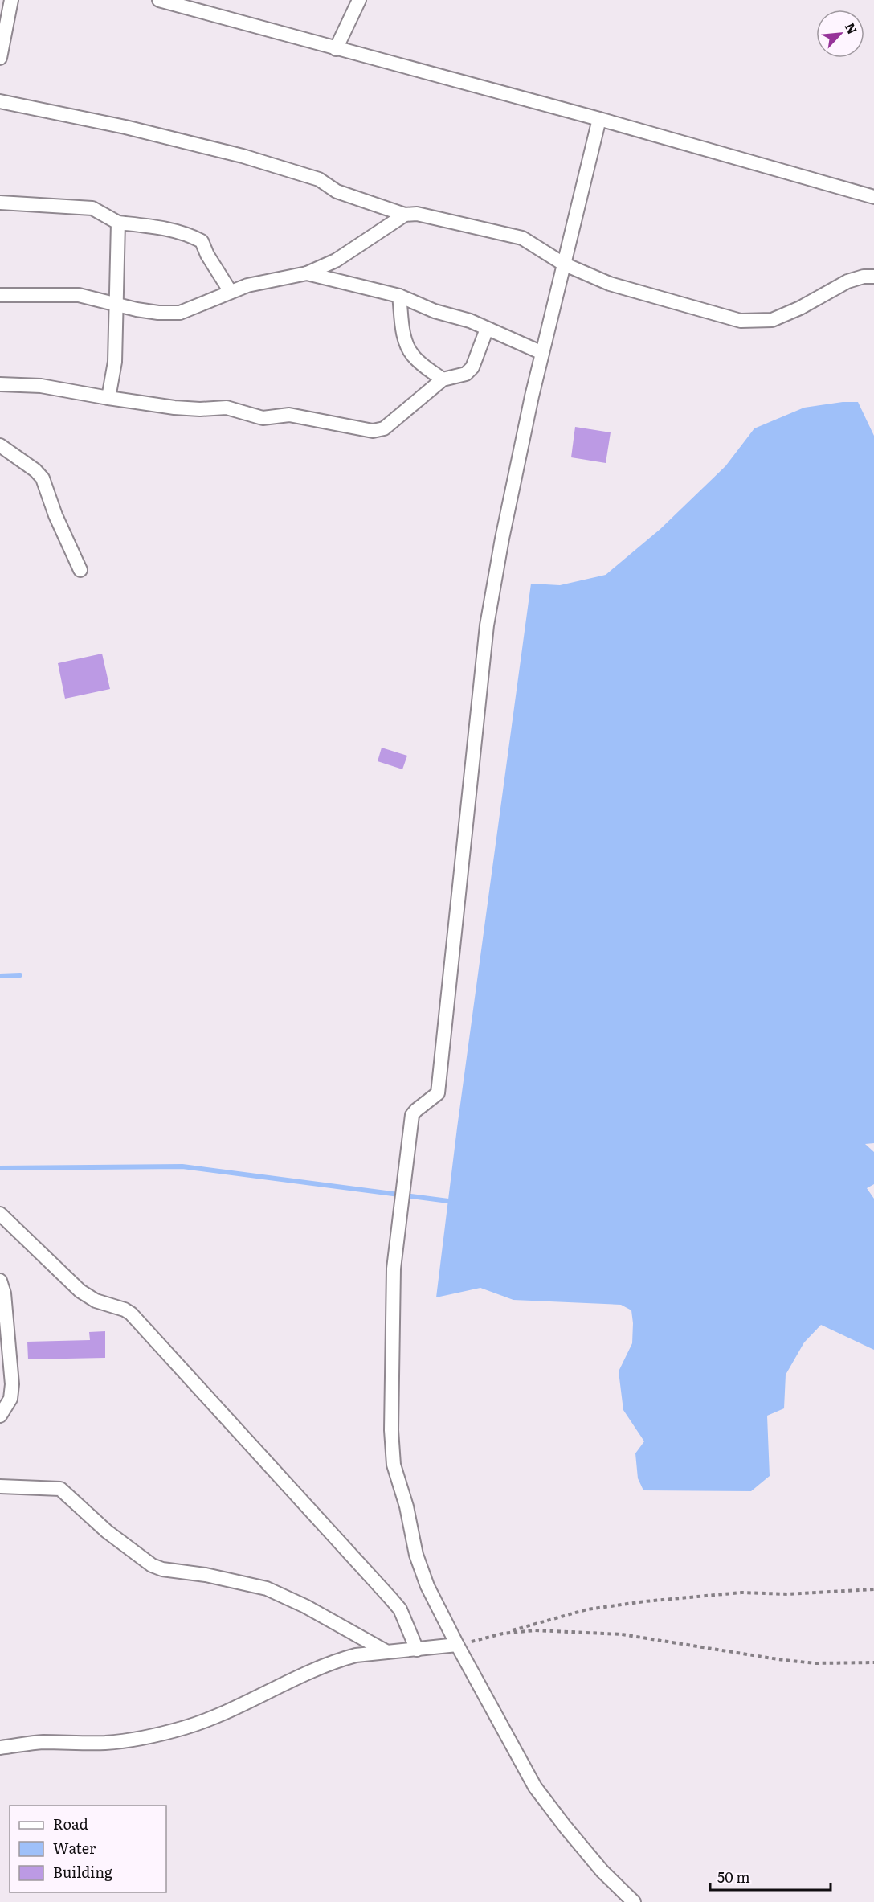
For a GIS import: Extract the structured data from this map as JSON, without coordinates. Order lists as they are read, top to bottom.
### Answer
{
  "legend": ["Road", "Water", "Building"],
  "scale_bar": "50 m",
  "north": "top right"
}
